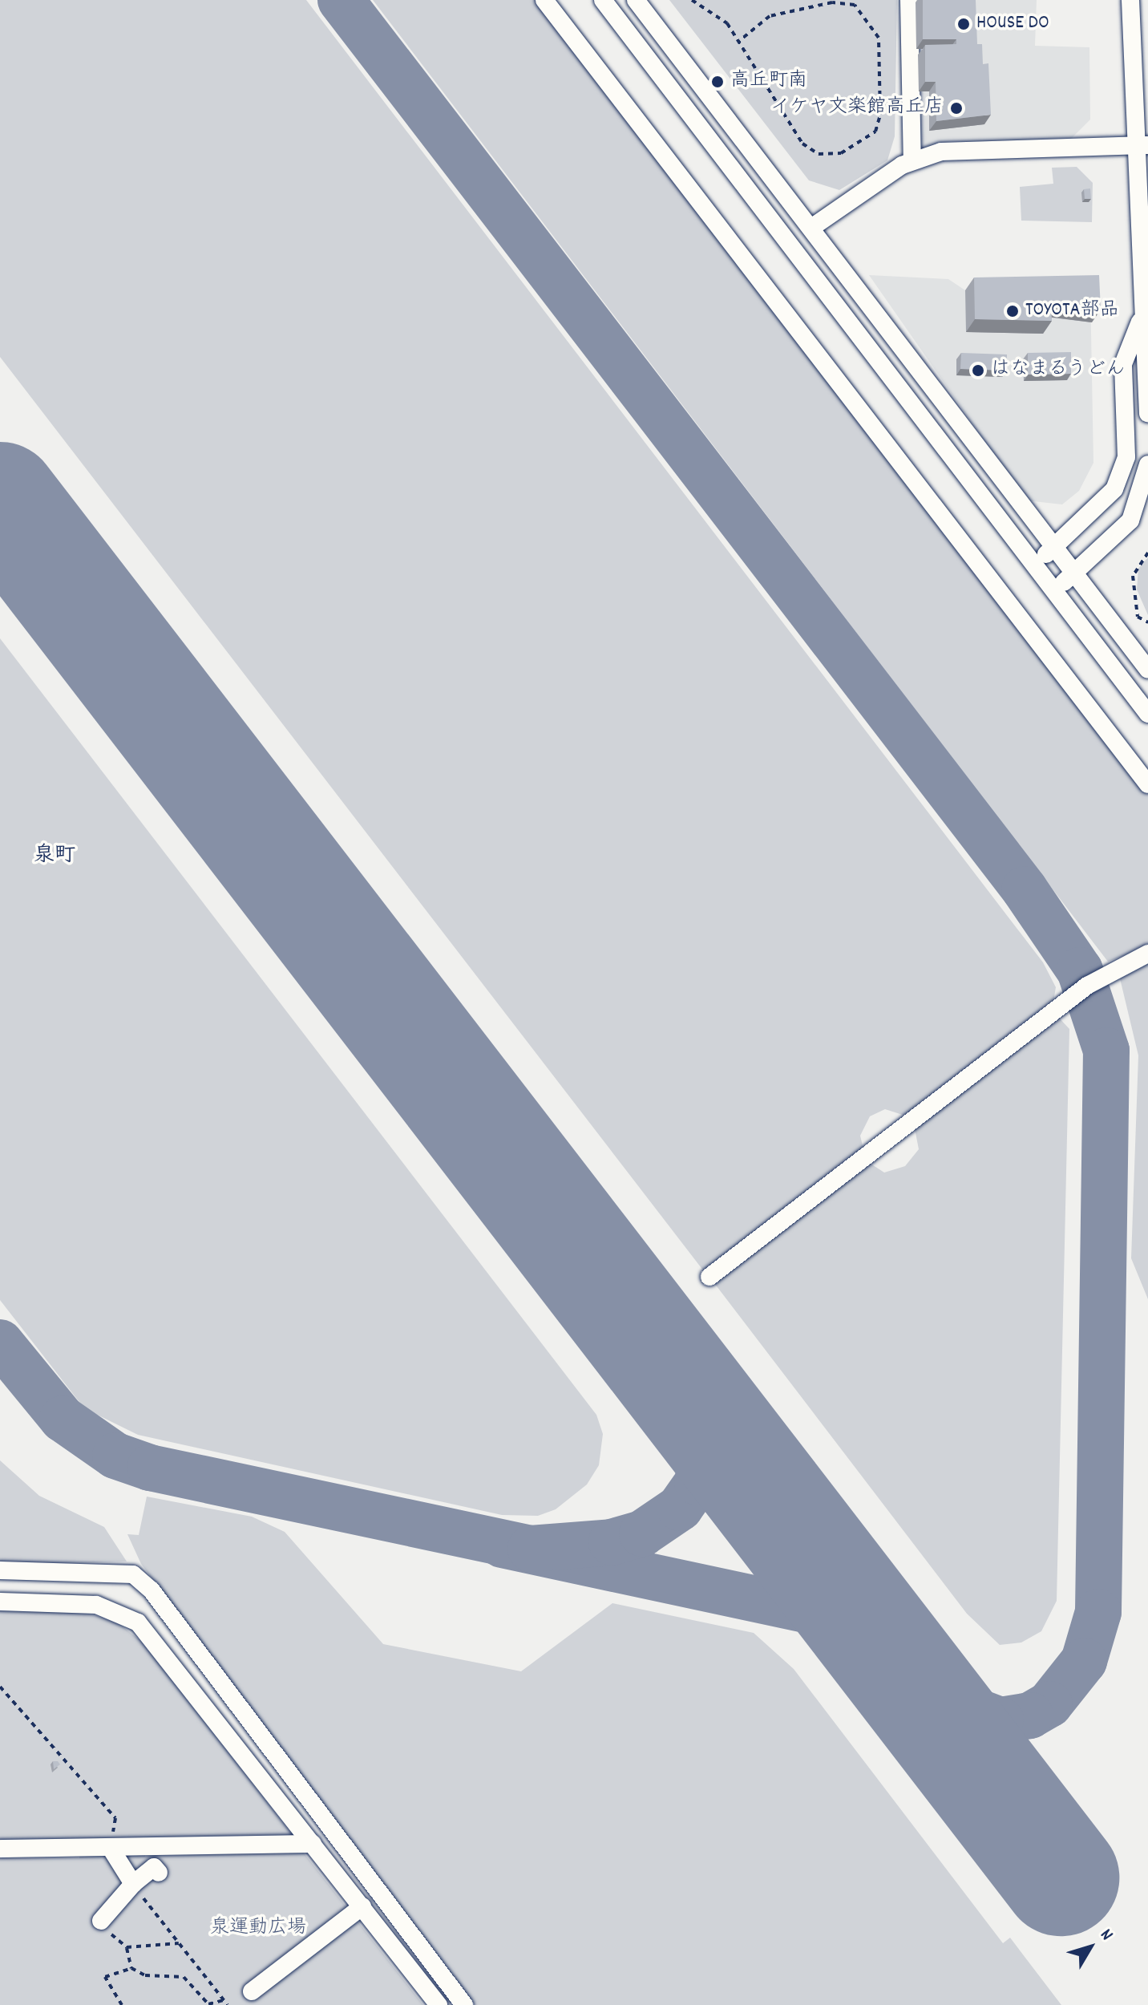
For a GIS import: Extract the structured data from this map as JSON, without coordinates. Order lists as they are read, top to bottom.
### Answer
{
  "districts": ["泉町"],
  "parks": ["泉運動広場"],
  "places": [
    "HOUSE DO",
    "高丘町南",
    "イケヤ文楽館高丘店",
    "TOYOTA部品",
    "はなまるうどん"
  ],
  "north": "top right"
}
